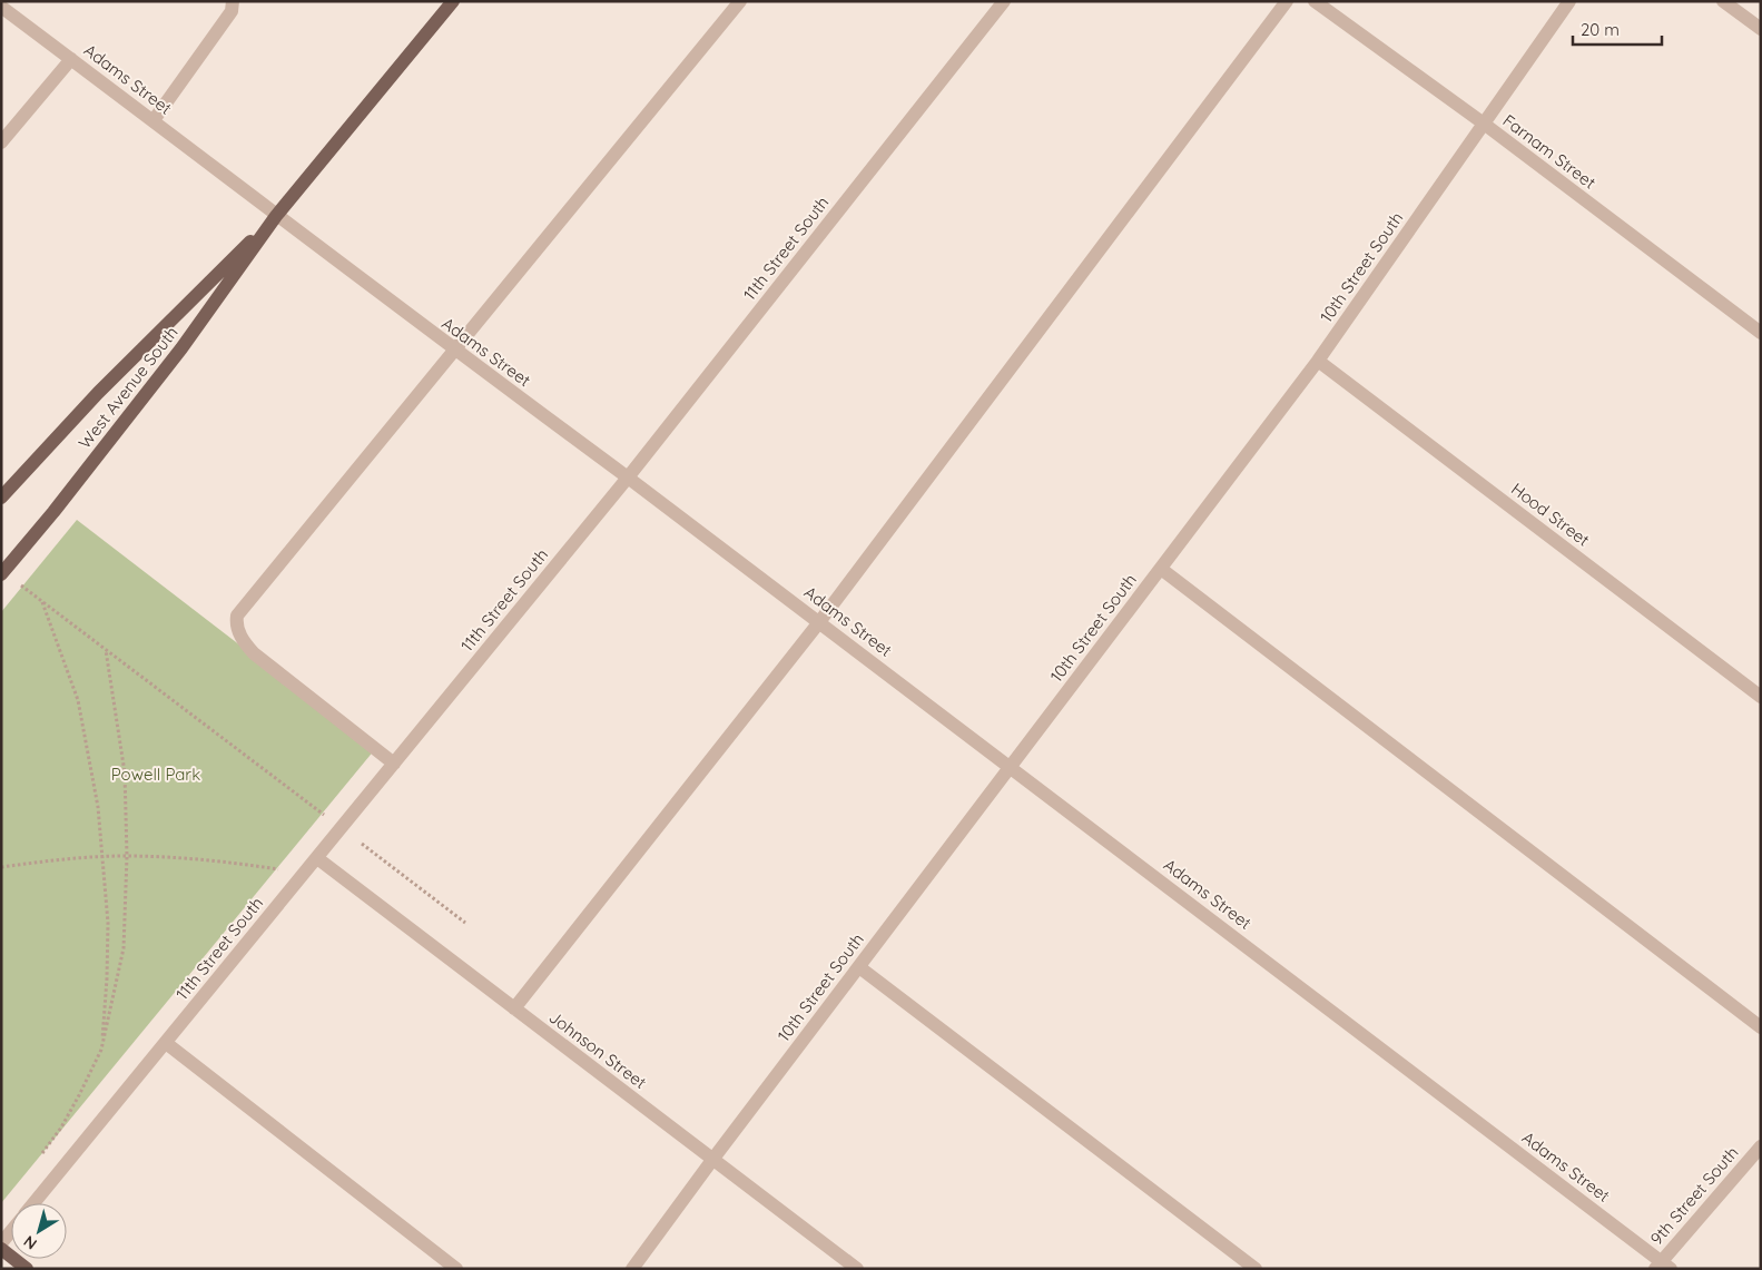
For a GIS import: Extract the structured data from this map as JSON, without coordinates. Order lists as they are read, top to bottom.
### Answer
{
  "streets": {
    "main road": ["West Avenue South"],
    "street": [
      "Adams Street",
      "Farnam Street",
      "11th Street South",
      "10th Street South",
      "Hood Street",
      "Johnson Street",
      "9th Street South"
    ]
  },
  "crossings": [
    ["Adams Street", "11th Street South"],
    ["Adams Street", "10th Street South"],
    ["Adams Street", "West Avenue South"],
    ["Adams Street", "9th Street South"],
    ["Farnam Street", "10th Street South"],
    ["11th Street South", "Johnson Street"],
    ["10th Street South", "Hood Street"],
    ["10th Street South", "Johnson Street"]
  ],
  "parks": ["Powell Park"],
  "scale_bar": "20 m",
  "north": "bottom left"
}
